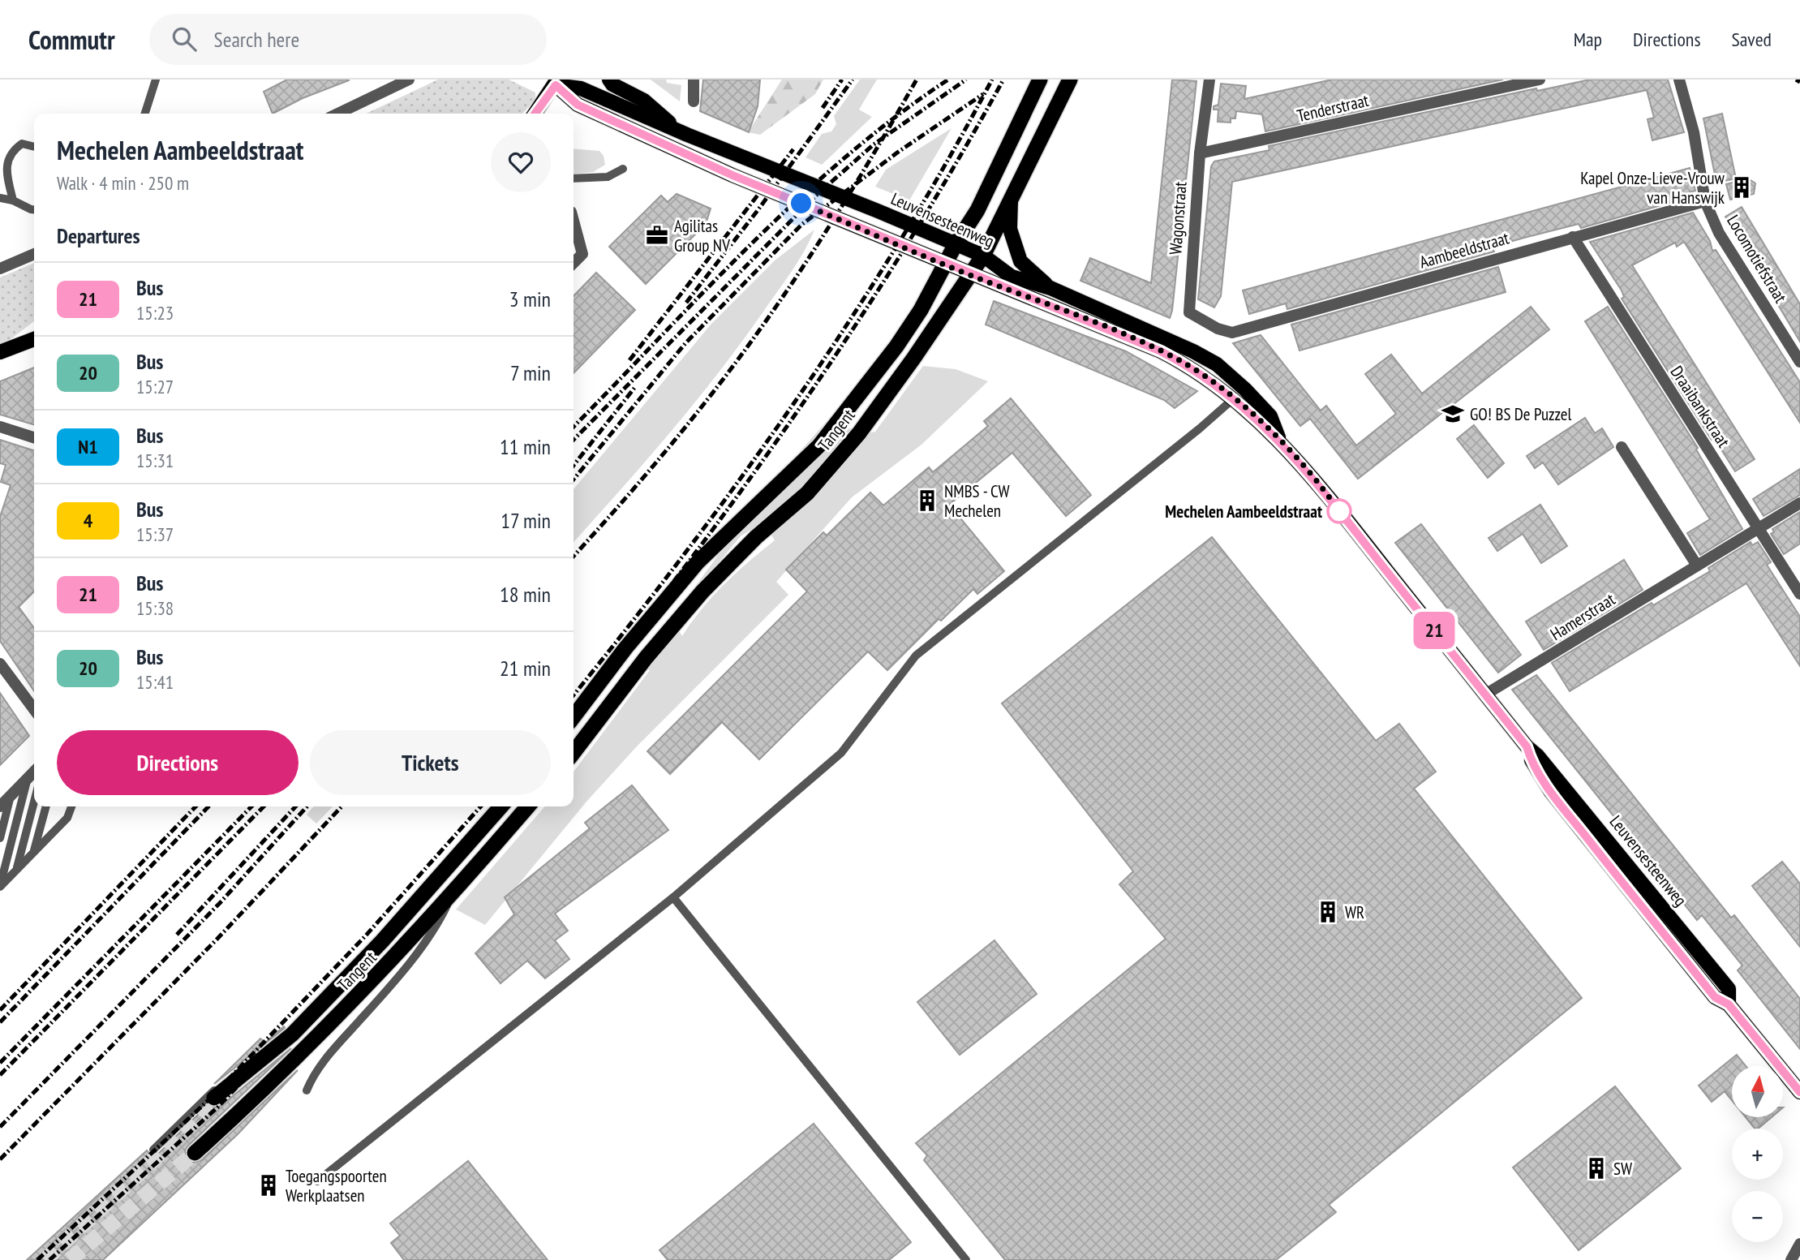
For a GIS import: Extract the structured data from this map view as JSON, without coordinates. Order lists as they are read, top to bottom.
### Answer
{
  "streets": {
    "highway": ["Tangent"],
    "main road": ["Leuvensesteenweg"],
    "street": [
      "Tenderstraat",
      "Wagonstraat",
      "Aambeeldstraat",
      "Locomotiefstraat",
      "Draaibankstraat",
      "Hamerstraat"
    ]
  },
  "crossings": [
    ["Tenderstraat", "Wagonstraat"],
    ["Wagonstraat", "Aambeeldstraat"],
    ["Leuvensesteenweg", "Tangent"],
    ["Leuvensesteenweg", "Hamerstraat"],
    ["Aambeeldstraat", "Locomotiefstraat"],
    ["Aambeeldstraat", "Draaibankstraat"],
    ["Draaibankstraat", "Hamerstraat"]
  ],
  "places": {
    "building": [
      "Kapel Onze-Lieve-Vrouw van Hanswijk",
      "NMBS - CW Mechelen",
      "WR",
      "SW",
      "Toegangspoorten Werkplaatsen"
    ],
    "office": ["Agilitas Group NV"],
    "school or university": ["GO! BS De Puzzel"],
    "other": ["Mechelen Aambeeldstraat"]
  },
  "lines": ["bus line 21"],
  "north": "top",
  "page": {
    "header": "Commutr",
    "search": "Search here",
    "nav": ["Map", "Directions", "Saved"],
    "on_map": "21",
    "heading": [
      ["Mechelen Aambeeldstraat", "Walk · 4 min · 250 m"],
      "Departures"
    ],
    "list": [
      {
        "mark": "21",
        "name": "Bus",
        "note": "15:23",
        "value": "3 min"
      },
      {
        "mark": "20",
        "name": "Bus",
        "note": "15:27",
        "value": "7 min"
      },
      {
        "mark": "N1",
        "name": "Bus",
        "note": "15:31",
        "value": "11 min"
      },
      {
        "mark": "4",
        "name": "Bus",
        "note": "15:37",
        "value": "17 min"
      },
      {
        "mark": "21",
        "name": "Bus",
        "note": "15:38",
        "value": "18 min"
      },
      {
        "mark": "20",
        "name": "Bus",
        "note": "15:41",
        "value": "21 min"
      }
    ],
    "buttons": ["Directions", "Tickets"],
    "map_buttons": ["+", "−"]
  }
}
